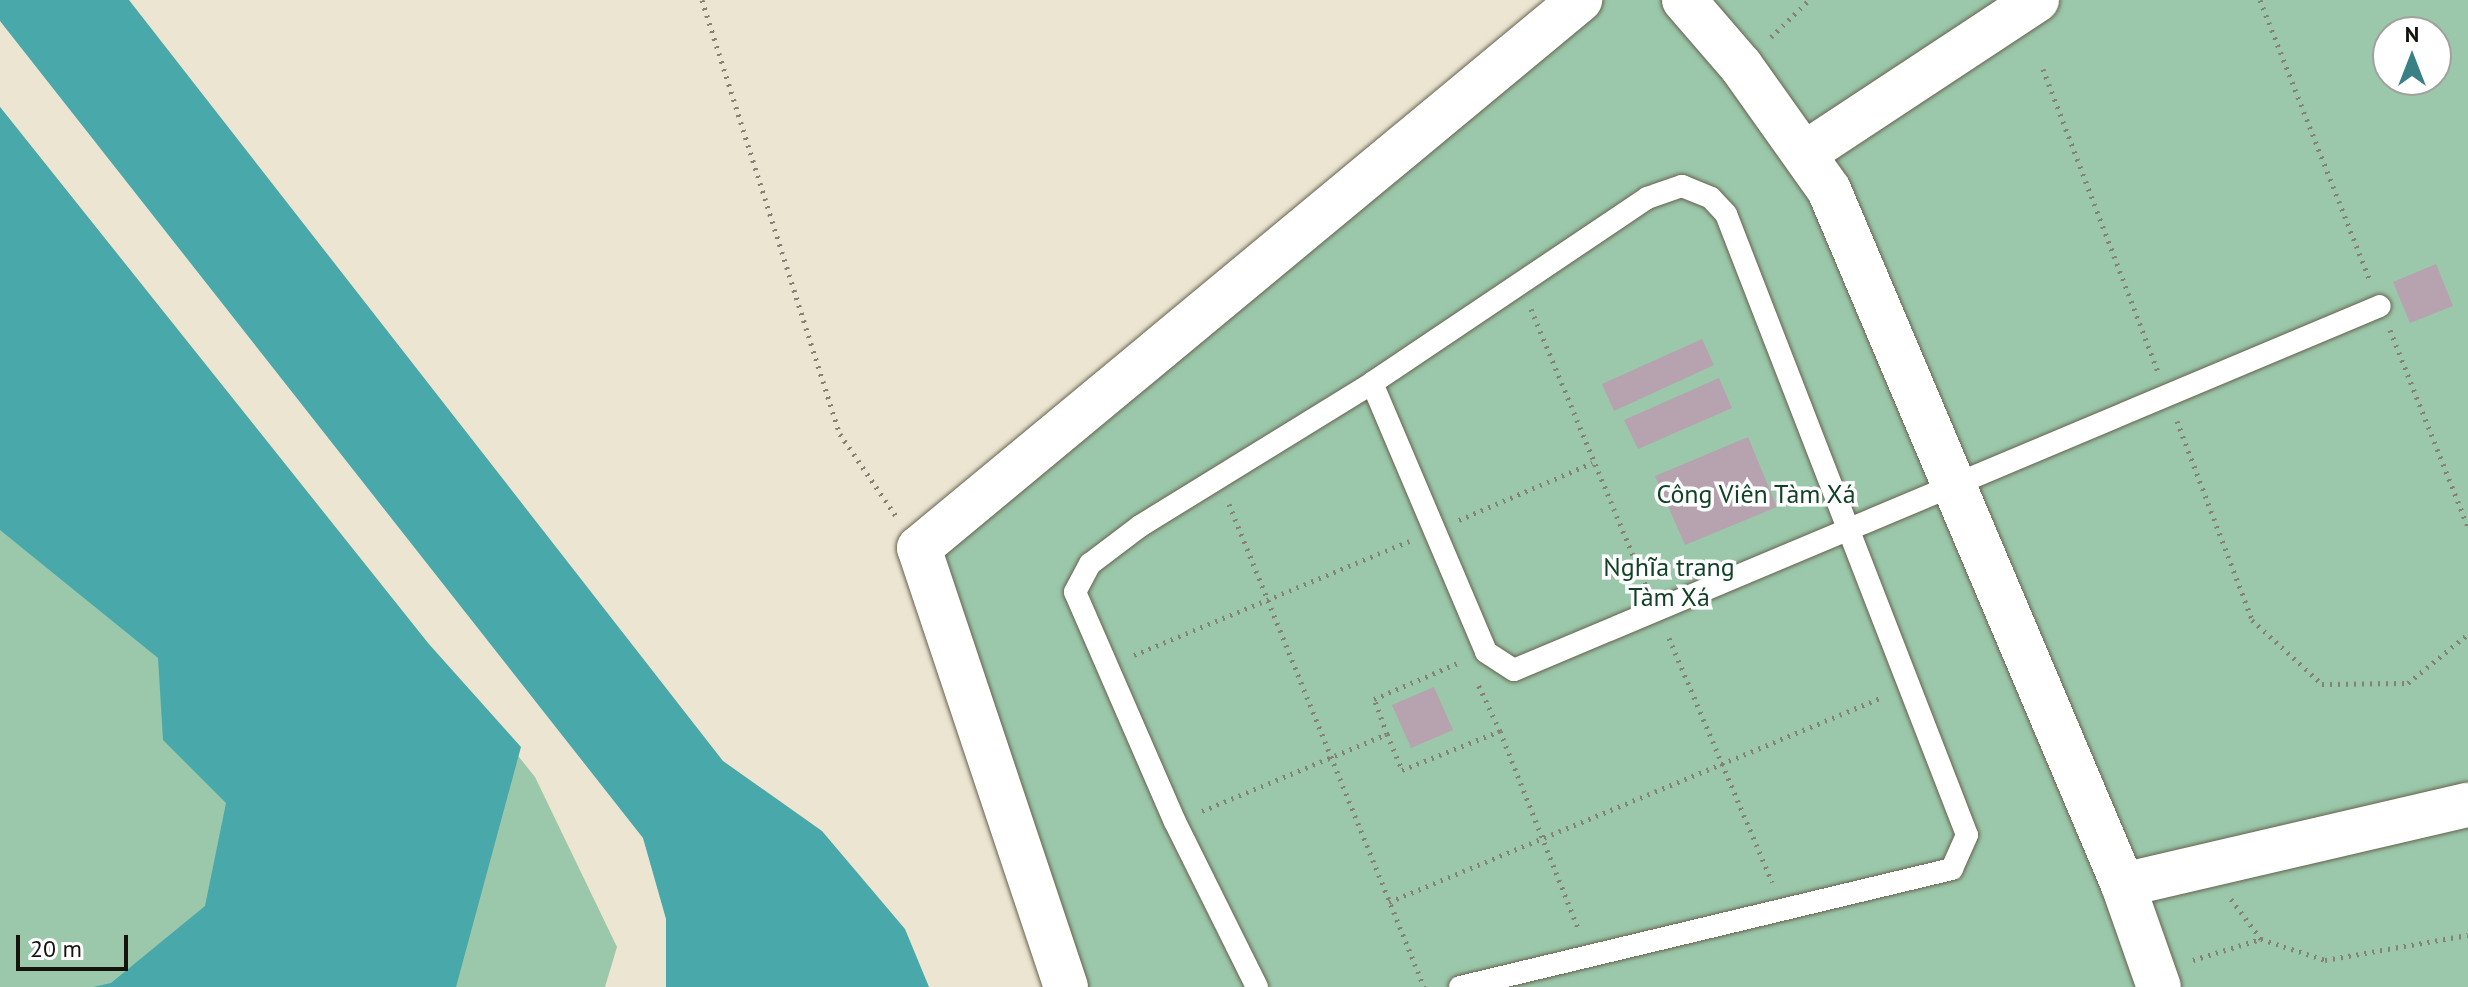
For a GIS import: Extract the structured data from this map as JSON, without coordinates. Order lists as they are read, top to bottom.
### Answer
{
  "parks": ["Công Viên Tàm Xá", "Nghĩa trang Tàm Xá"],
  "scale_bar": "20 m",
  "north": "top"
}
